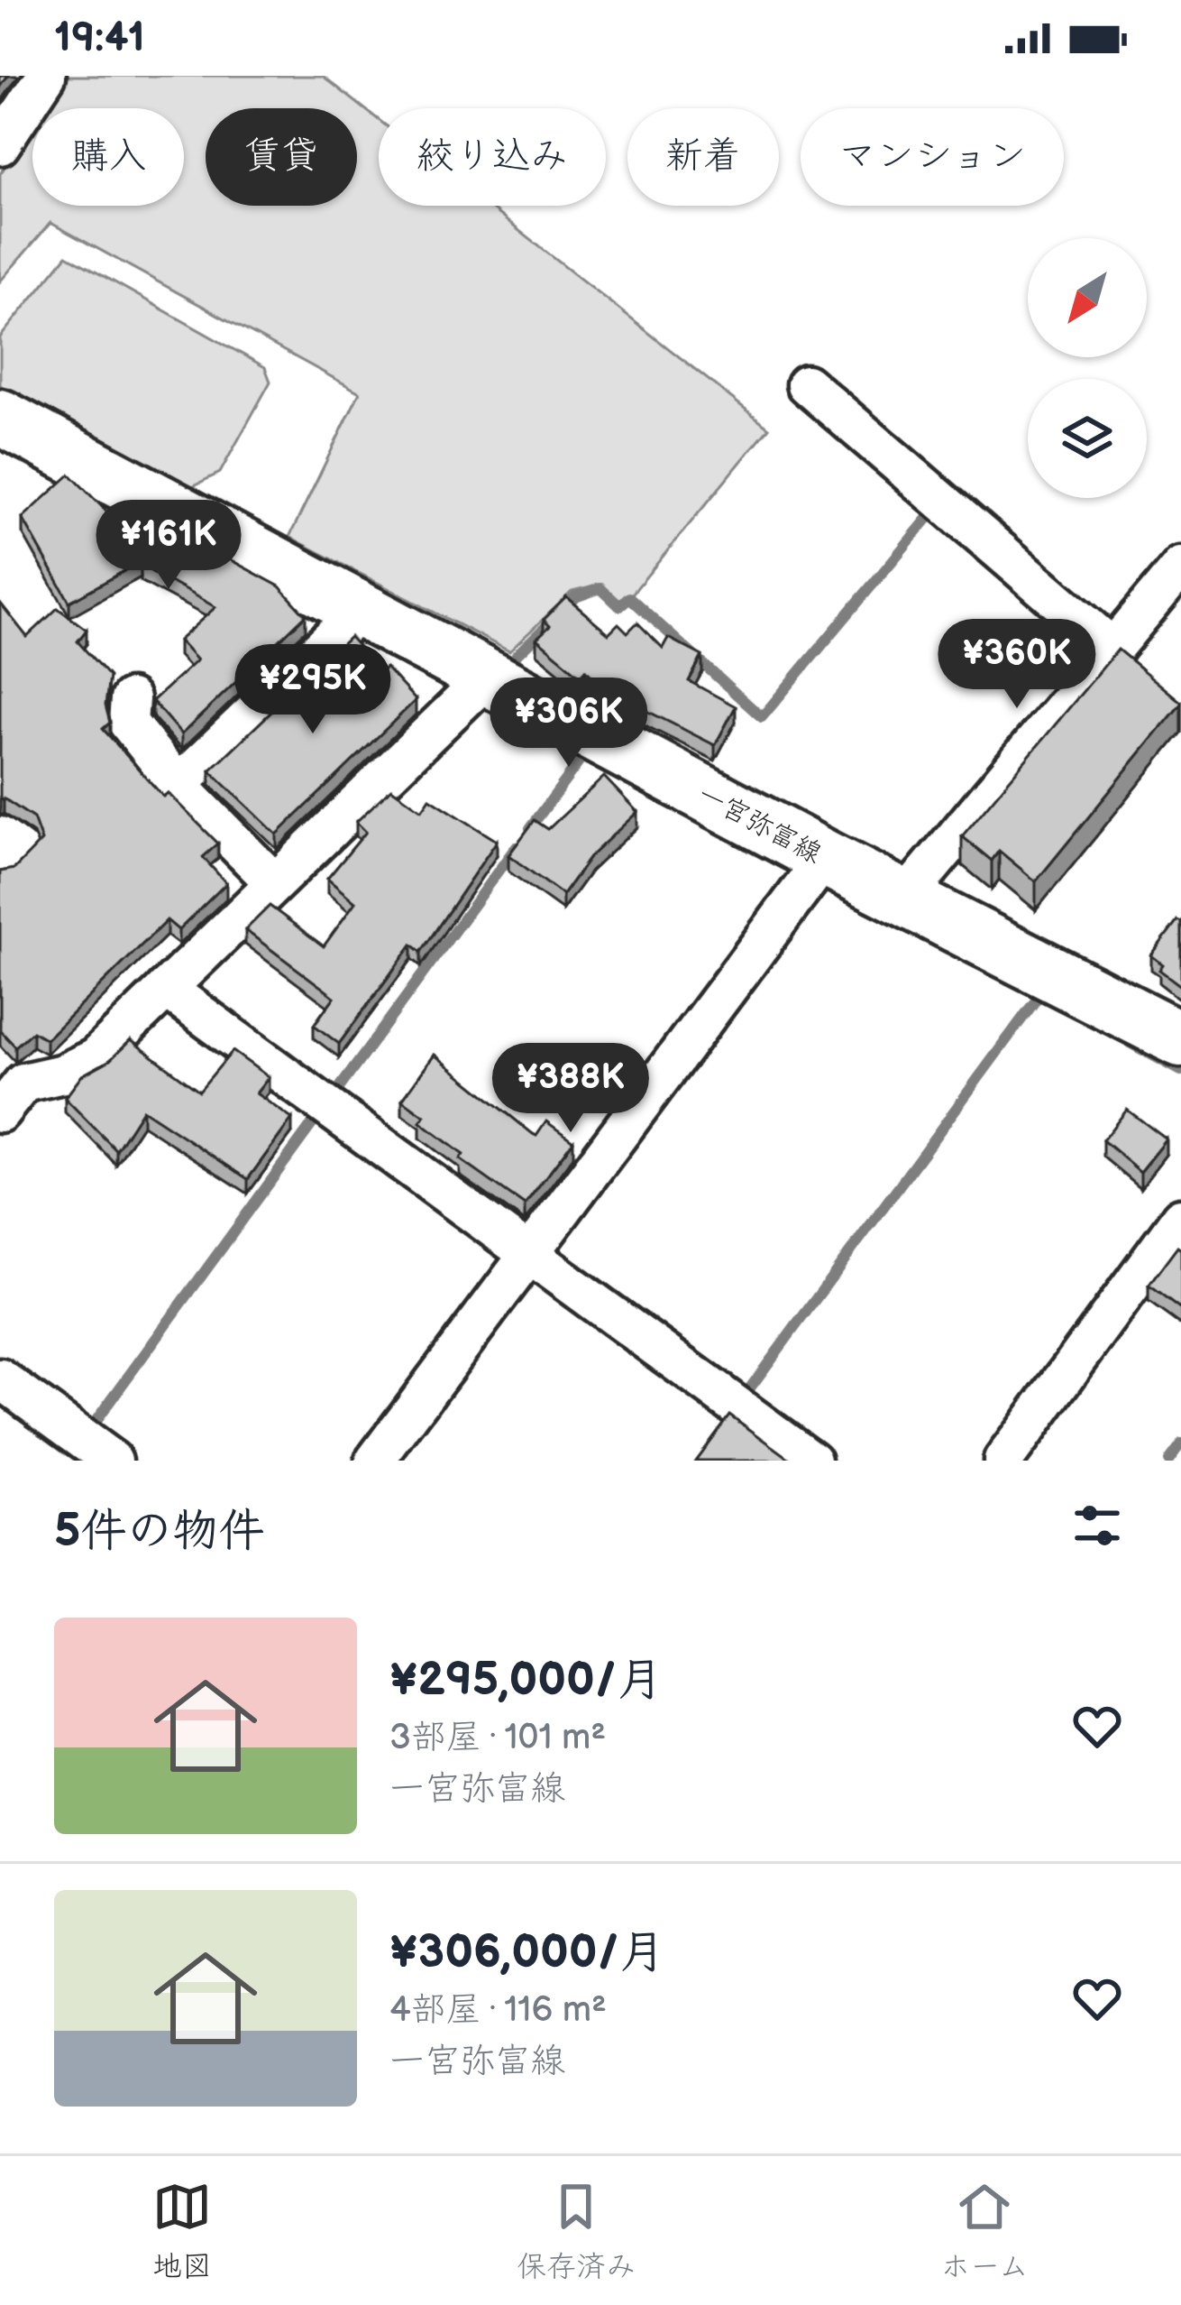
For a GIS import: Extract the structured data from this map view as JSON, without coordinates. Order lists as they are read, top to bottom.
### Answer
{
  "streets": {
    "main road": ["一宮弥富線"]
  },
  "north": "bottom left",
  "page": {
    "status": "19:41",
    "chip": [
      "購入",
      "賃貸",
      "絞り込み",
      "新着",
      "マンション"
    ],
    "price": [
      "¥161K",
      "¥360K",
      "¥295K",
      "¥306K",
      "¥388K"
    ],
    "heading": "5件の物件",
    "list": [
      {
        "name": "¥295,000/月",
        "note": "3部屋 · 101 m² · 一宮弥富線"
      },
      {
        "name": "¥306,000/月",
        "note": "4部屋 · 116 m² · 一宮弥富線"
      }
    ],
    "tabs": ["地図", "保存済み", "ホーム"]
  }
}
